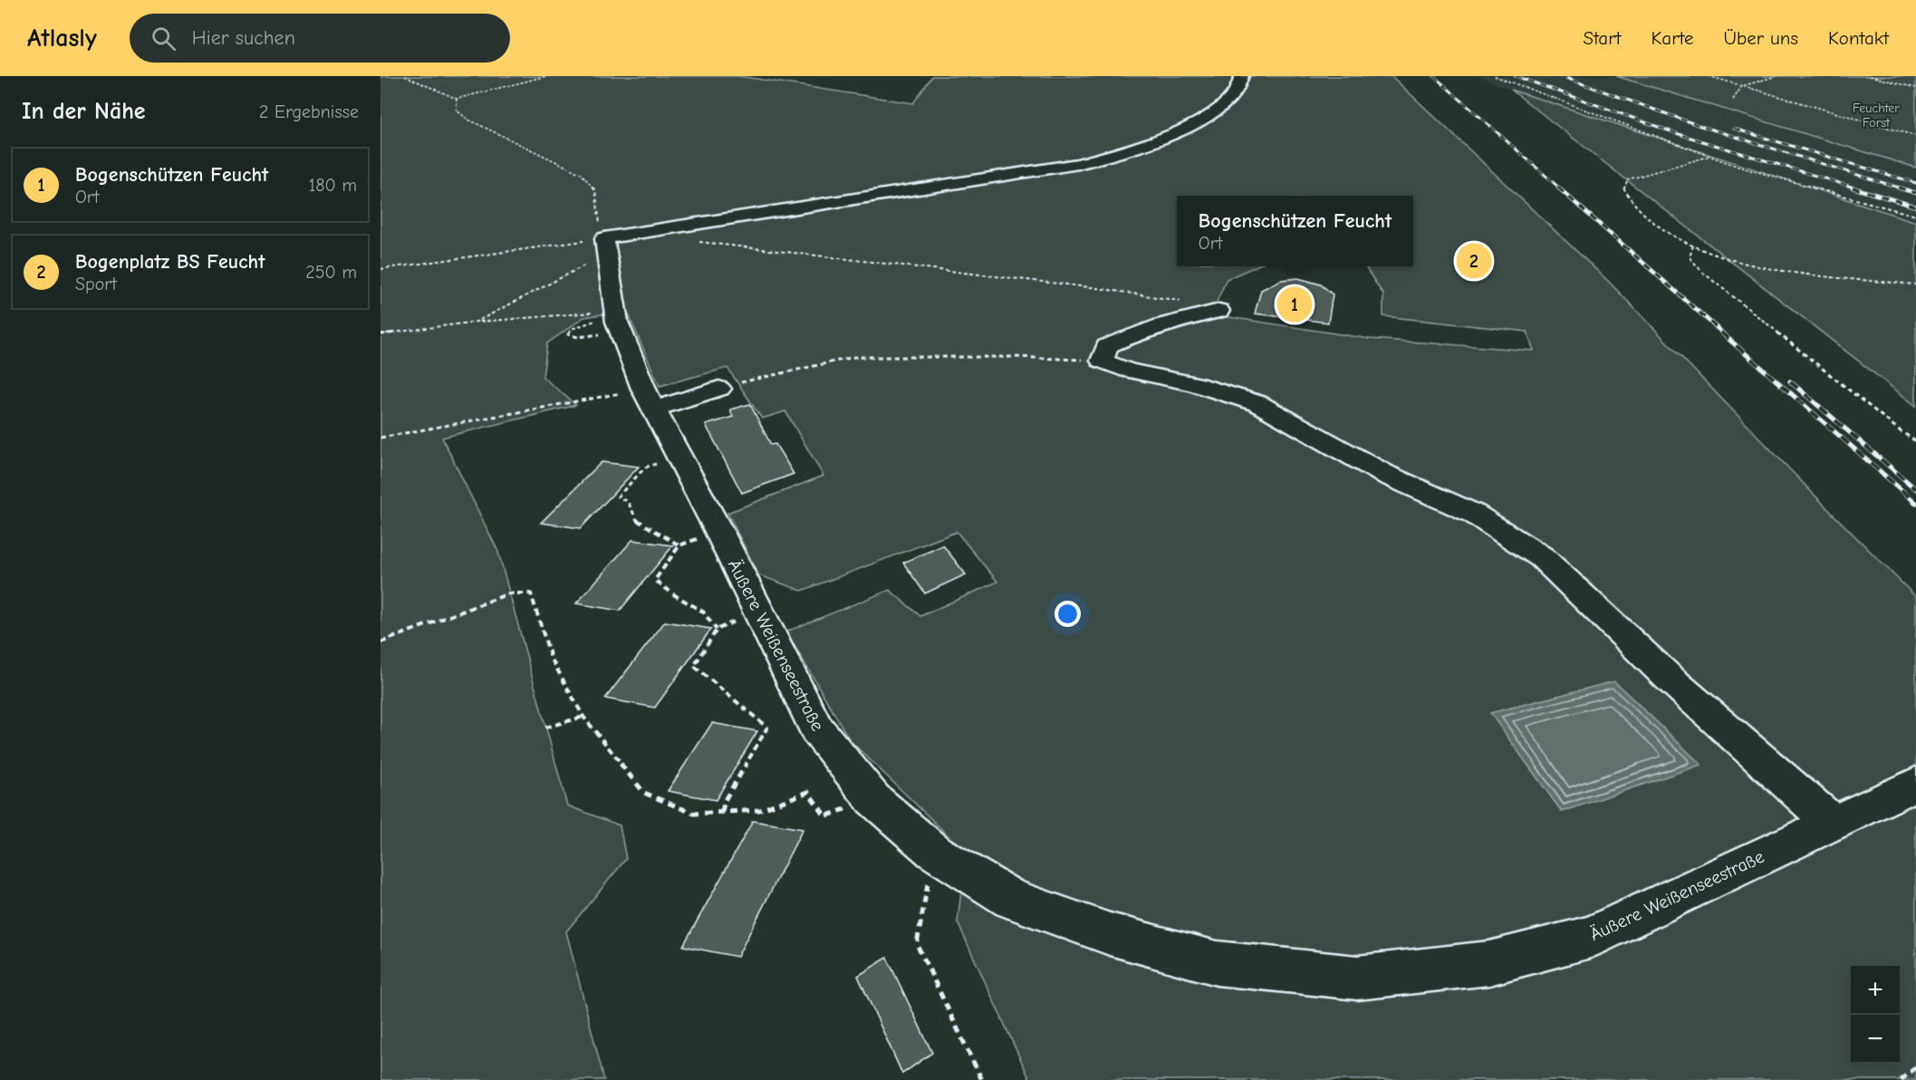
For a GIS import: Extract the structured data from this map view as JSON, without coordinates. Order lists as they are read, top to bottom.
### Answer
{
  "streets": {
    "street": ["Äußere Weißenseestraße"]
  },
  "parks": ["Feuchter Forst"],
  "page": {
    "header": "Atlasly",
    "search": "Hier suchen",
    "nav": [
      "Start",
      "Karte",
      "Über uns",
      "Kontakt"
    ],
    "heading": ["In der Nähe", "2 Ergebnisse"],
    "list": [
      {
        "mark": "1",
        "name": "Bogenschützen Feucht",
        "note": "Ort",
        "value": "180 m"
      },
      {
        "mark": "2",
        "name": "Bogenplatz BS Feucht",
        "note": "Sport",
        "value": "250 m"
      }
    ],
    "popup": ["Bogenschützen Feucht", "Ort"],
    "pins": ["2", "1"],
    "map_buttons": ["+", "−"]
  }
}
